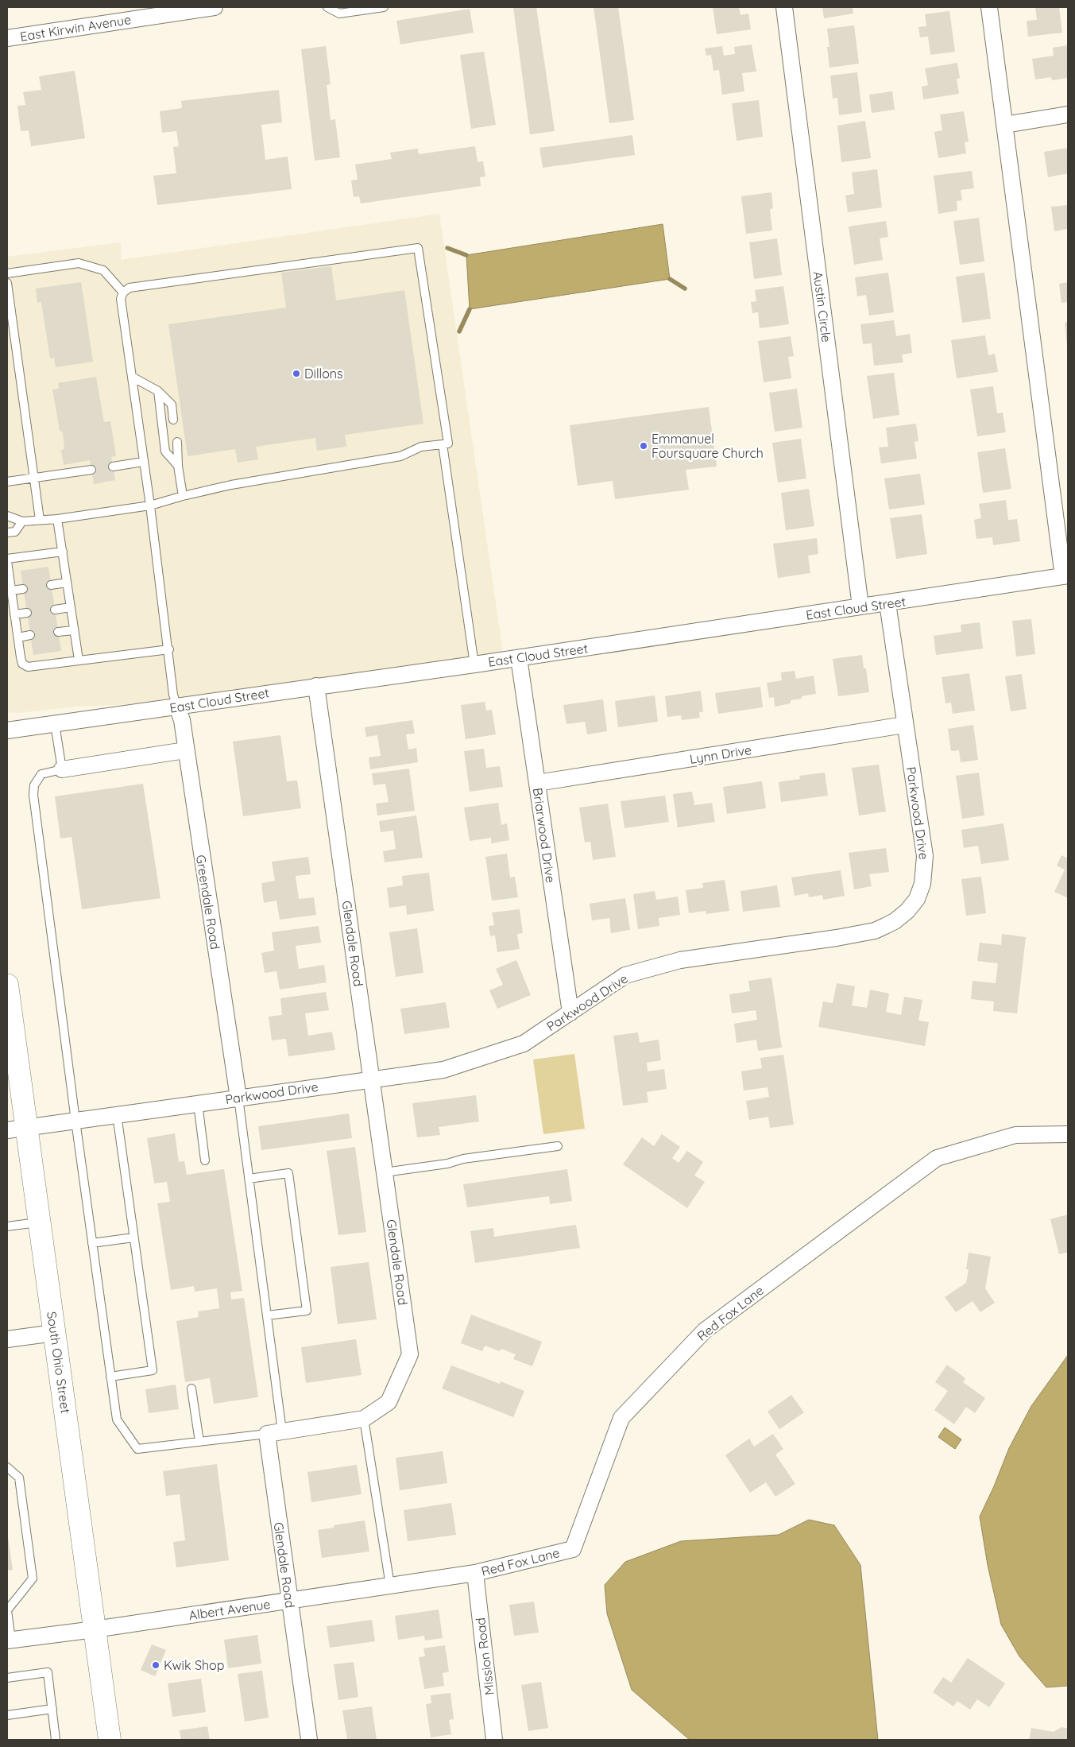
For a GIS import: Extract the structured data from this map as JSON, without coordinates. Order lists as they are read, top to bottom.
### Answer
{
  "streets": {
    "main road": ["South Ohio Street"],
    "street": [
      "East Kirwin Avenue",
      "Austin Circle",
      "East Cloud Street",
      "Lynn Drive",
      "Parkwood Drive",
      "Briarwood Drive",
      "Greendale Road",
      "Glendale Road",
      "Red Fox Lane",
      "Albert Avenue",
      "Mission Road"
    ]
  },
  "crossings": [
    ["Austin Circle", "East Cloud Street"],
    ["East Cloud Street", "Parkwood Drive"],
    ["East Cloud Street", "Briarwood Drive"],
    ["East Cloud Street", "Greendale Road"],
    ["East Cloud Street", "Glendale Road"],
    ["Lynn Drive", "Parkwood Drive"],
    ["Lynn Drive", "Briarwood Drive"],
    ["Parkwood Drive", "Briarwood Drive"],
    ["Parkwood Drive", "Greendale Road"],
    ["Parkwood Drive", "Glendale Road"],
    ["Parkwood Drive", "South Ohio Street"],
    ["Glendale Road", "Albert Avenue"],
    ["Red Fox Lane", "Albert Avenue"],
    ["Red Fox Lane", "Mission Road"],
    ["South Ohio Street", "Albert Avenue"],
    ["Albert Avenue", "Mission Road"]
  ],
  "places": ["Dillons", "Emmanuel Foursquare Church", "Kwik Shop"]
}
